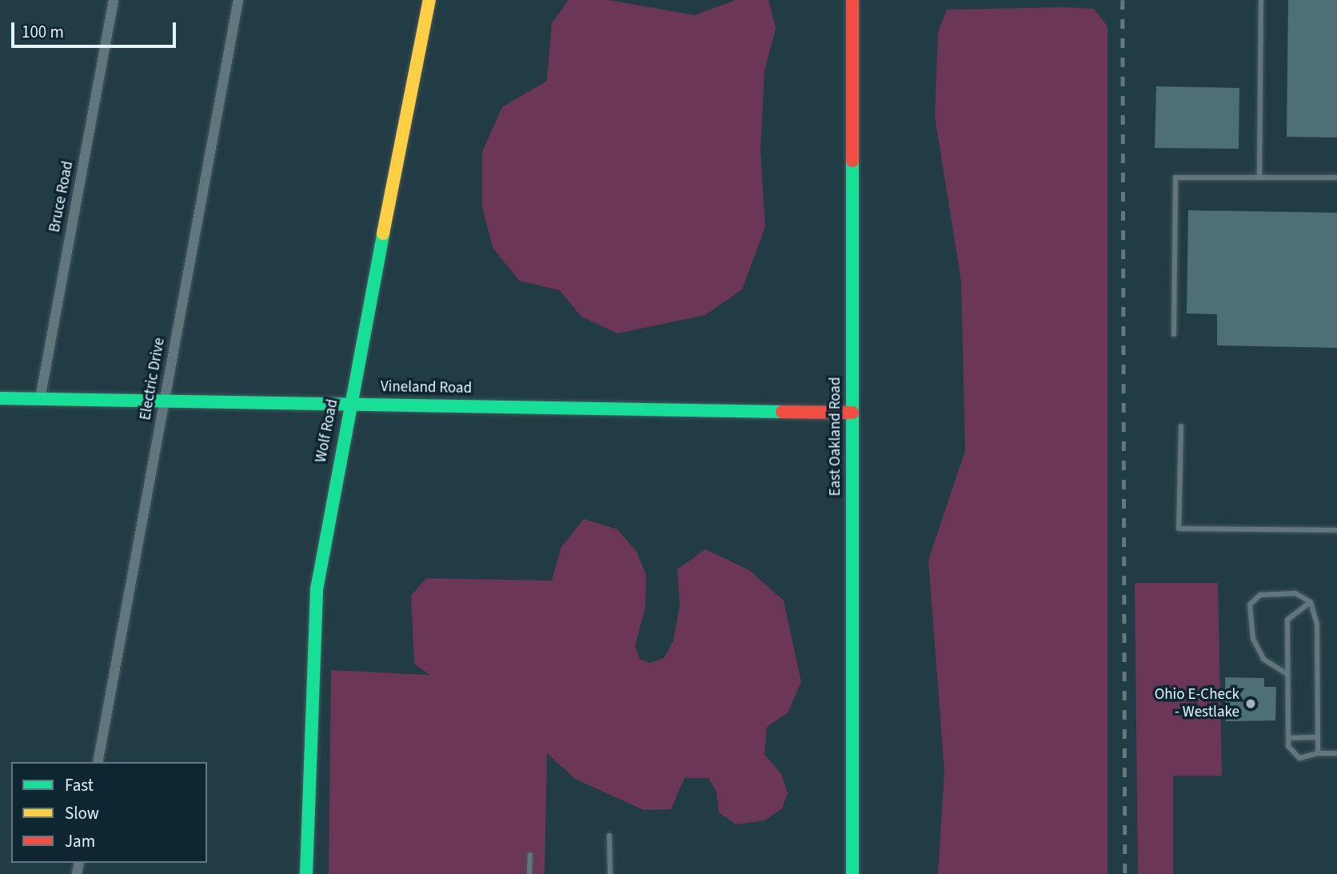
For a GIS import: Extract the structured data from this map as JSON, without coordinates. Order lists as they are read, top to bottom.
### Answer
{
  "streets": {
    "street": [
      "Bruce Road",
      "Electric Drive",
      "Vineland Road",
      "Wolf Road",
      "East Oakland Road"
    ]
  },
  "crossings": [
    ["Bruce Road", "Vineland Road"],
    ["Electric Drive", "Vineland Road"],
    ["Vineland Road", "Wolf Road"],
    ["Vineland Road", "East Oakland Road"]
  ],
  "places": ["Ohio E-Check - Westlake"],
  "legend": ["Fast", "Slow", "Jam"],
  "scale_bar": "100 m"
}
